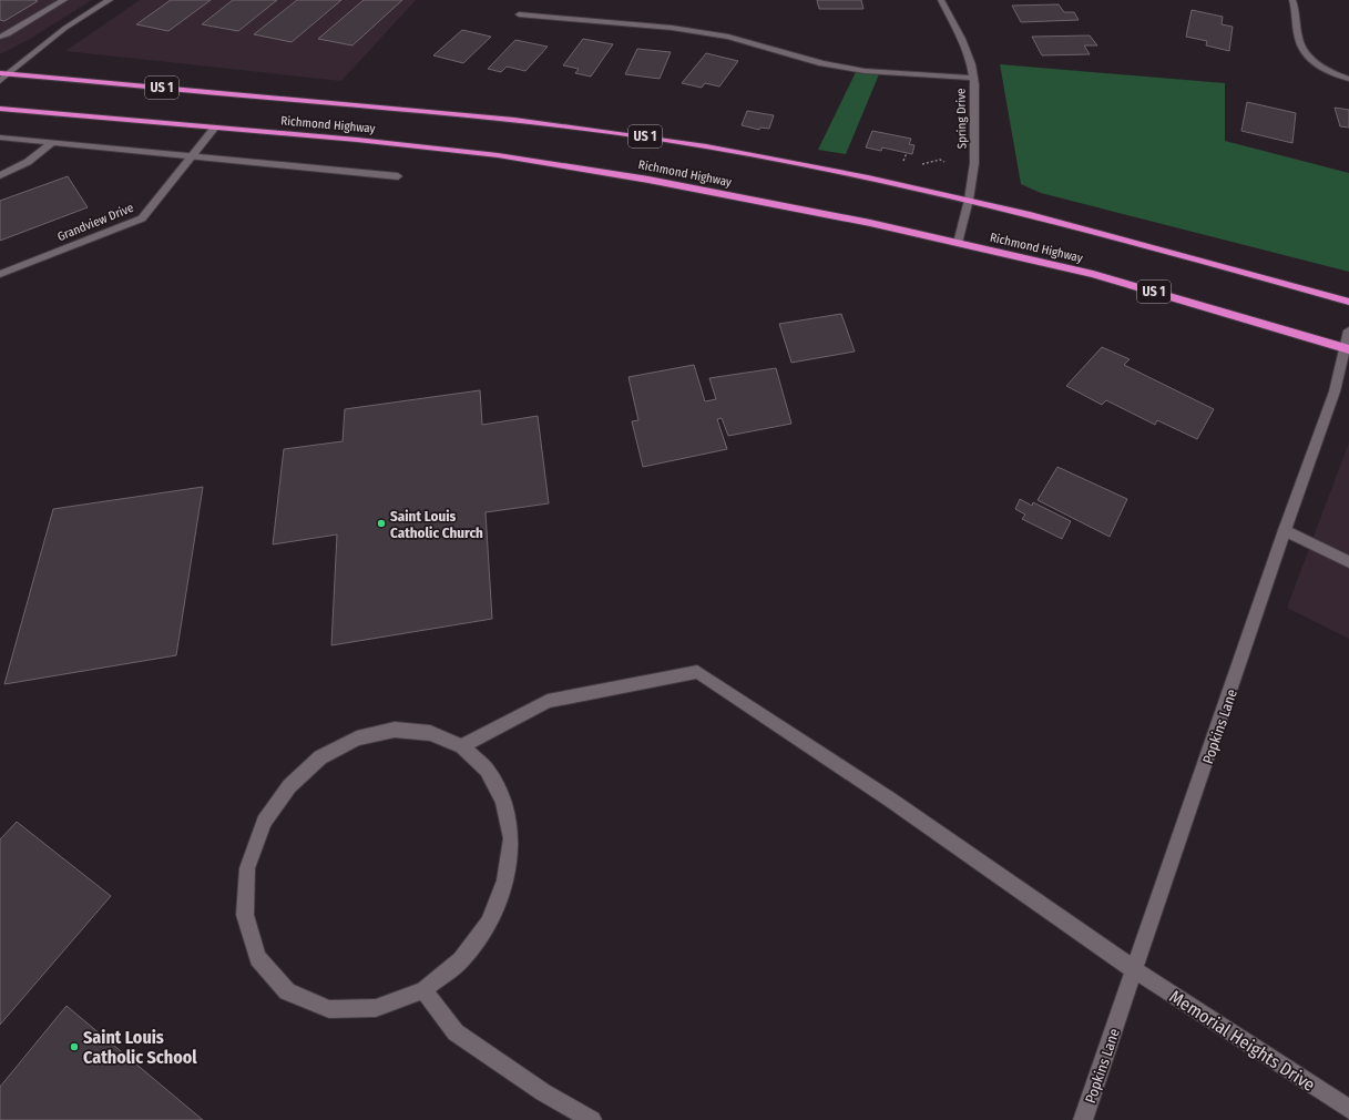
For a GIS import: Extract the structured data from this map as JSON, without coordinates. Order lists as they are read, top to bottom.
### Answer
{
  "streets": {
    "highway": ["US 1", "Richmond Highway"],
    "street": [
      "Spring Drive",
      "Grandview Drive",
      "Popkins Lane",
      "Memorial Heights Drive"
    ]
  },
  "crossings": [
    ["Spring Drive", "Richmond Highway"],
    ["Richmond Highway", "Grandview Drive"],
    ["Richmond Highway", "Popkins Lane"],
    ["Popkins Lane", "Memorial Heights Drive"]
  ],
  "places": ["Saint Louis Catholic Church", "Saint Louis Catholic School"]
}
